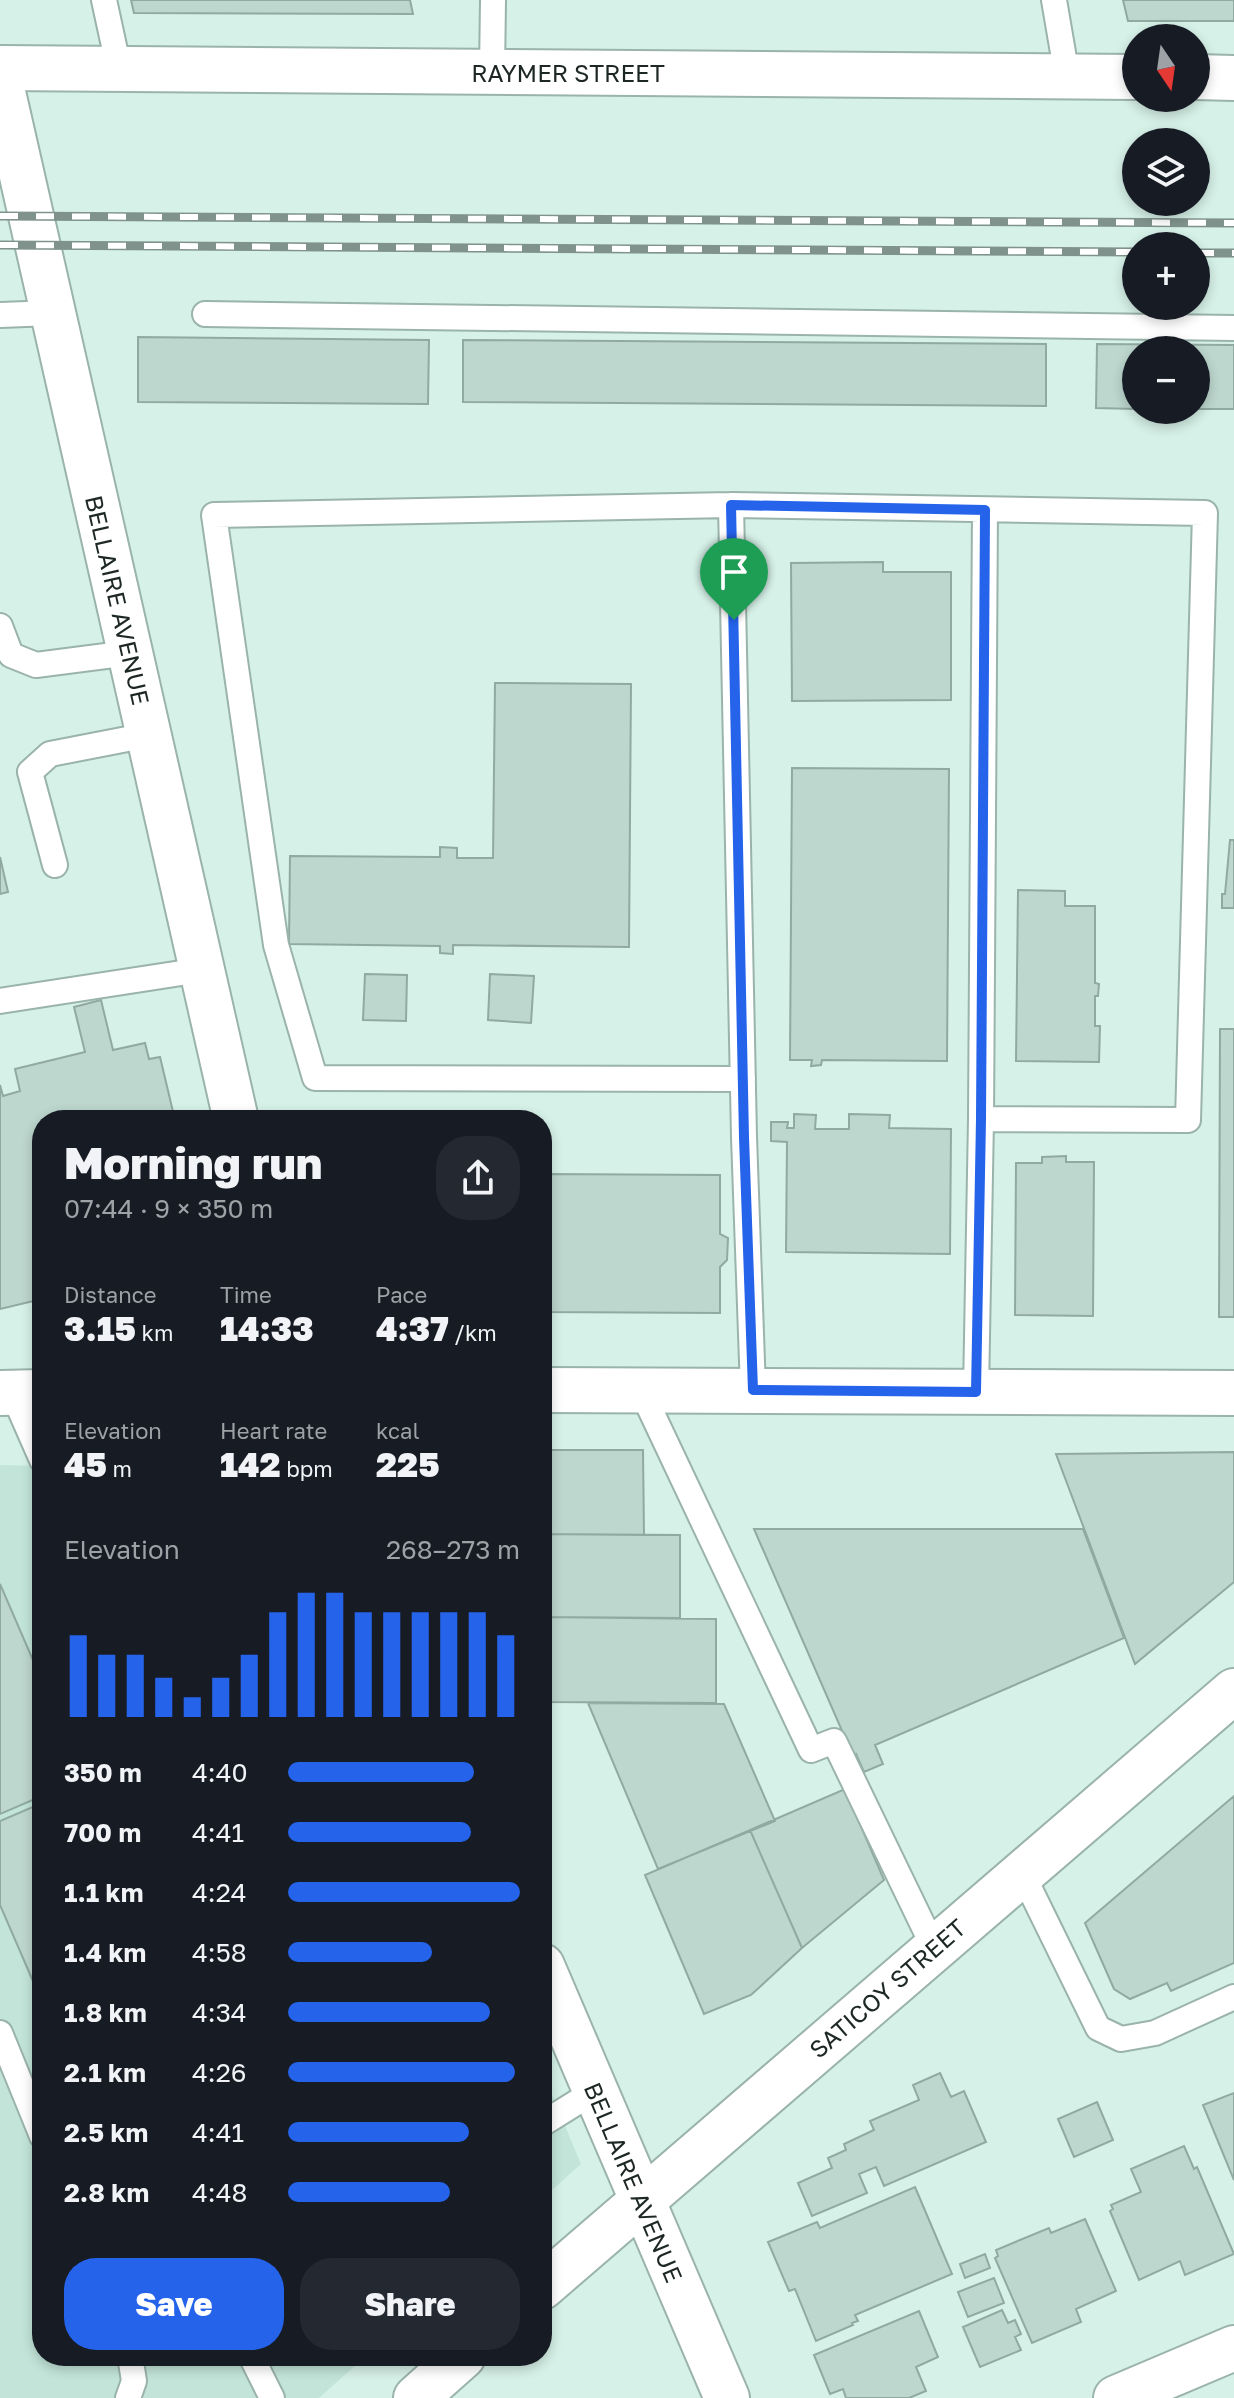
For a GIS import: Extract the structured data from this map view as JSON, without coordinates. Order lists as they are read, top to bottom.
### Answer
{
  "streets": {
    "street": ["RAYMER STREET", "BELLAIRE AVENUE", "SATICOY STREET"]
  },
  "crossings": [
    ["BELLAIRE AVENUE", "SATICOY STREET"]
  ],
  "north": "bottom",
  "page": {
    "map_buttons": ["+", "−"],
    "heading": ["Morning run", "07:44 · 9 × 350 m"],
    "stats": [
      ["Distance", "3.15 km"],
      ["Time", "14:33"],
      ["Pace", "4:37 /km"],
      ["Elevation", "45 m"],
      ["Heart rate", "142 bpm"],
      ["kcal", "225"]
    ],
    "chart": ["Elevation", "268–273 m"],
    "list": [
      {
        "name": "350 m",
        "note": "4:40"
      },
      {
        "name": "700 m",
        "note": "4:41"
      },
      {
        "name": "1.1 km",
        "note": "4:24"
      },
      {
        "name": "1.4 km",
        "note": "4:58"
      },
      {
        "name": "1.8 km",
        "note": "4:34"
      },
      {
        "name": "2.1 km",
        "note": "4:26"
      },
      {
        "name": "2.5 km",
        "note": "4:41"
      },
      {
        "name": "2.8 km",
        "note": "4:48"
      }
    ],
    "buttons": ["Save", "Share"]
  }
}
